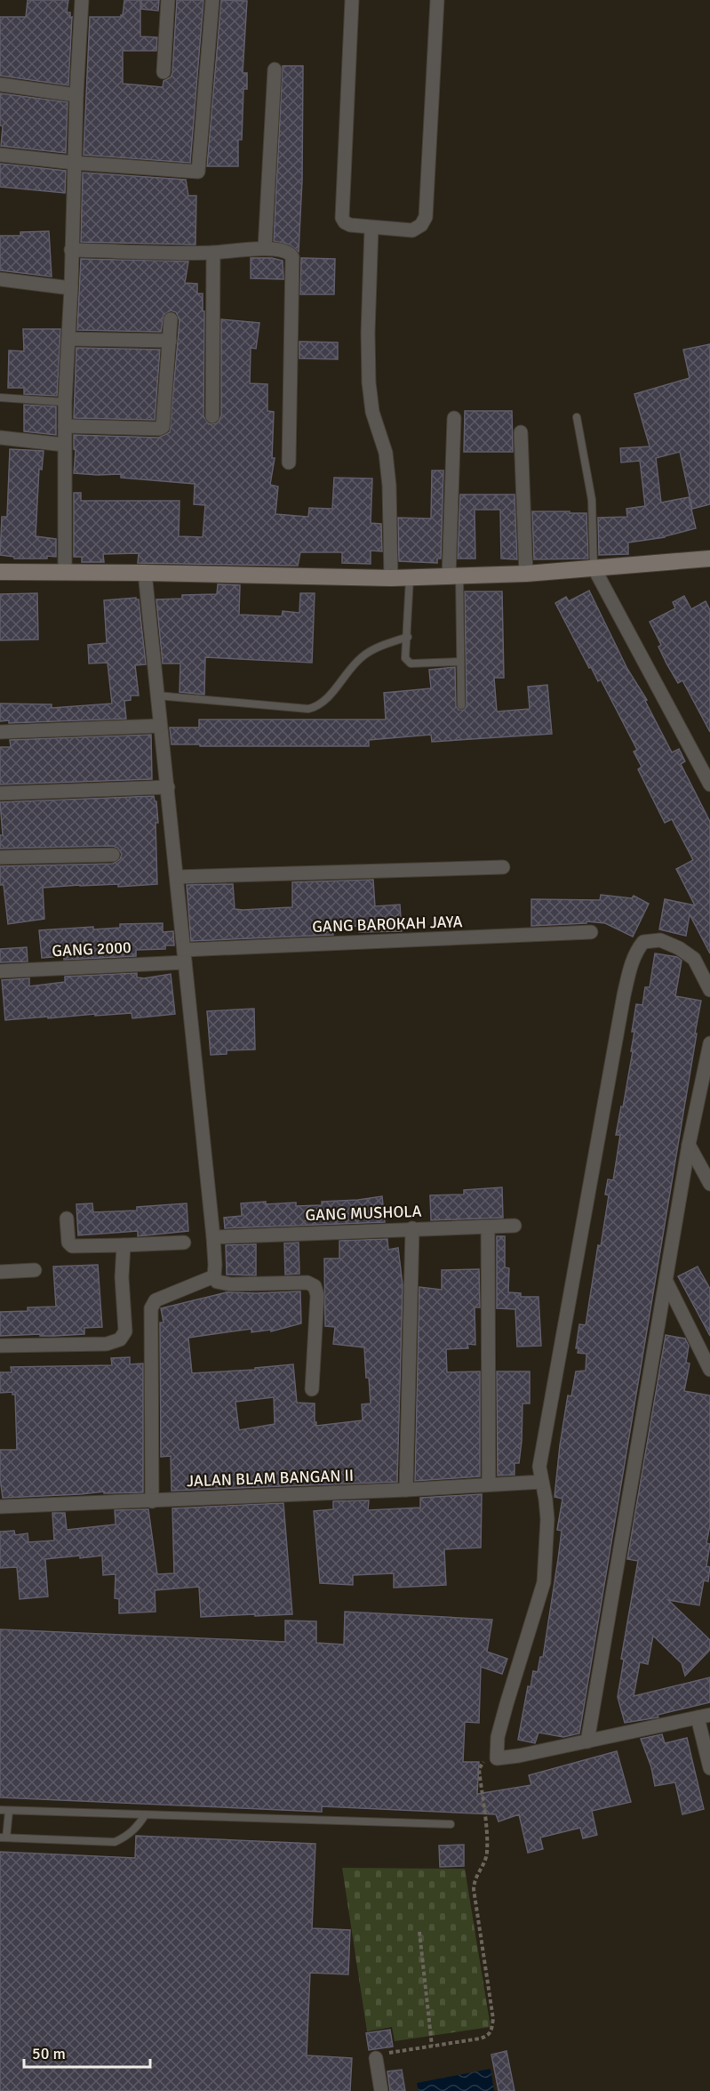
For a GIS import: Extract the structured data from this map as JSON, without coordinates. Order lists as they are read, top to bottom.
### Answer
{
  "streets": {
    "street": [
      "GANG BAROKAH JAYA",
      "GANG 2000",
      "GANG MUSHOLA",
      "JALAN BLAM BANGAN II"
    ]
  },
  "crossings": [
    ["GANG BAROKAH JAYA", "GANG 2000"]
  ],
  "scale_bar": "50 m"
}
